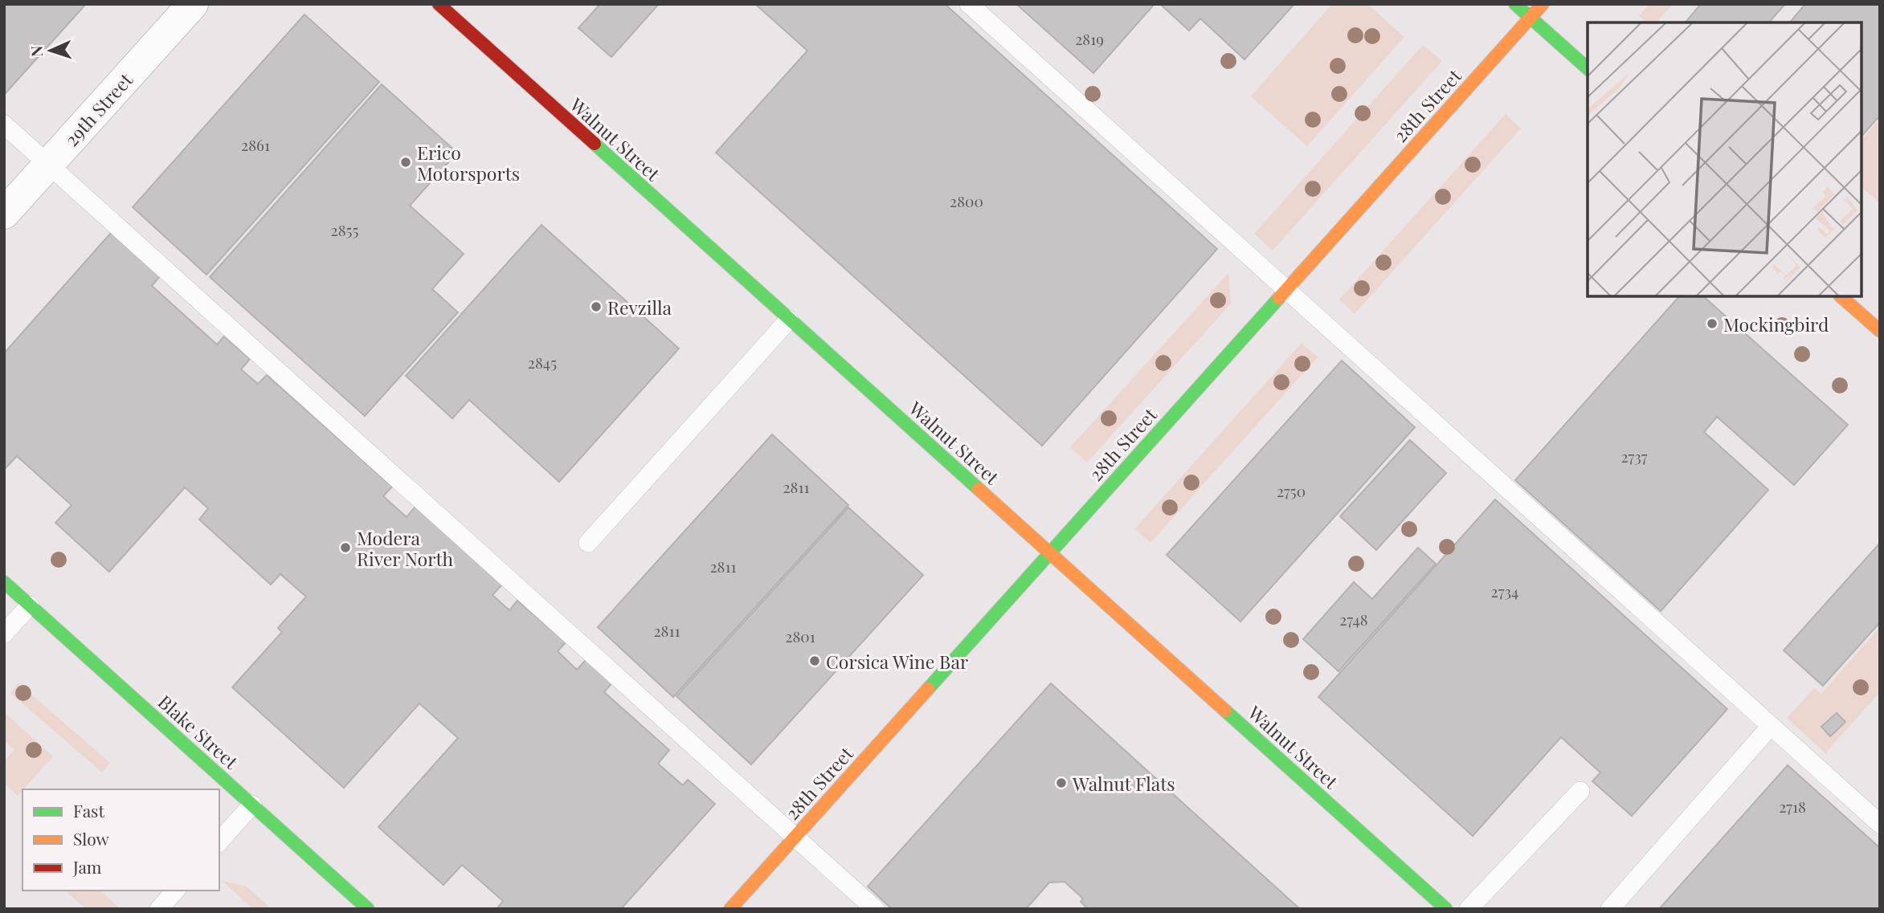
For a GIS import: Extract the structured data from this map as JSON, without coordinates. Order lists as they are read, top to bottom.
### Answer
{
  "streets": {
    "street": [
      "28th Street",
      "29th Street",
      "Walnut Street",
      "Blake Street"
    ]
  },
  "crossings": [
    ["28th Street", "Walnut Street"]
  ],
  "places": [
    "Erico Motorsports",
    "Revzilla",
    "Mockingbird",
    "Modera River North",
    "Corsica Wine Bar",
    "Walnut Flats"
  ],
  "house_numbers": [
    "2819",
    "2861",
    "2800",
    "2855",
    "2845",
    "2737",
    "2811",
    "2750",
    "2811",
    "2734",
    "2748",
    "2811",
    "2801",
    "2718"
  ],
  "legend": ["Fast", "Slow", "Jam"],
  "north": "left"
}
